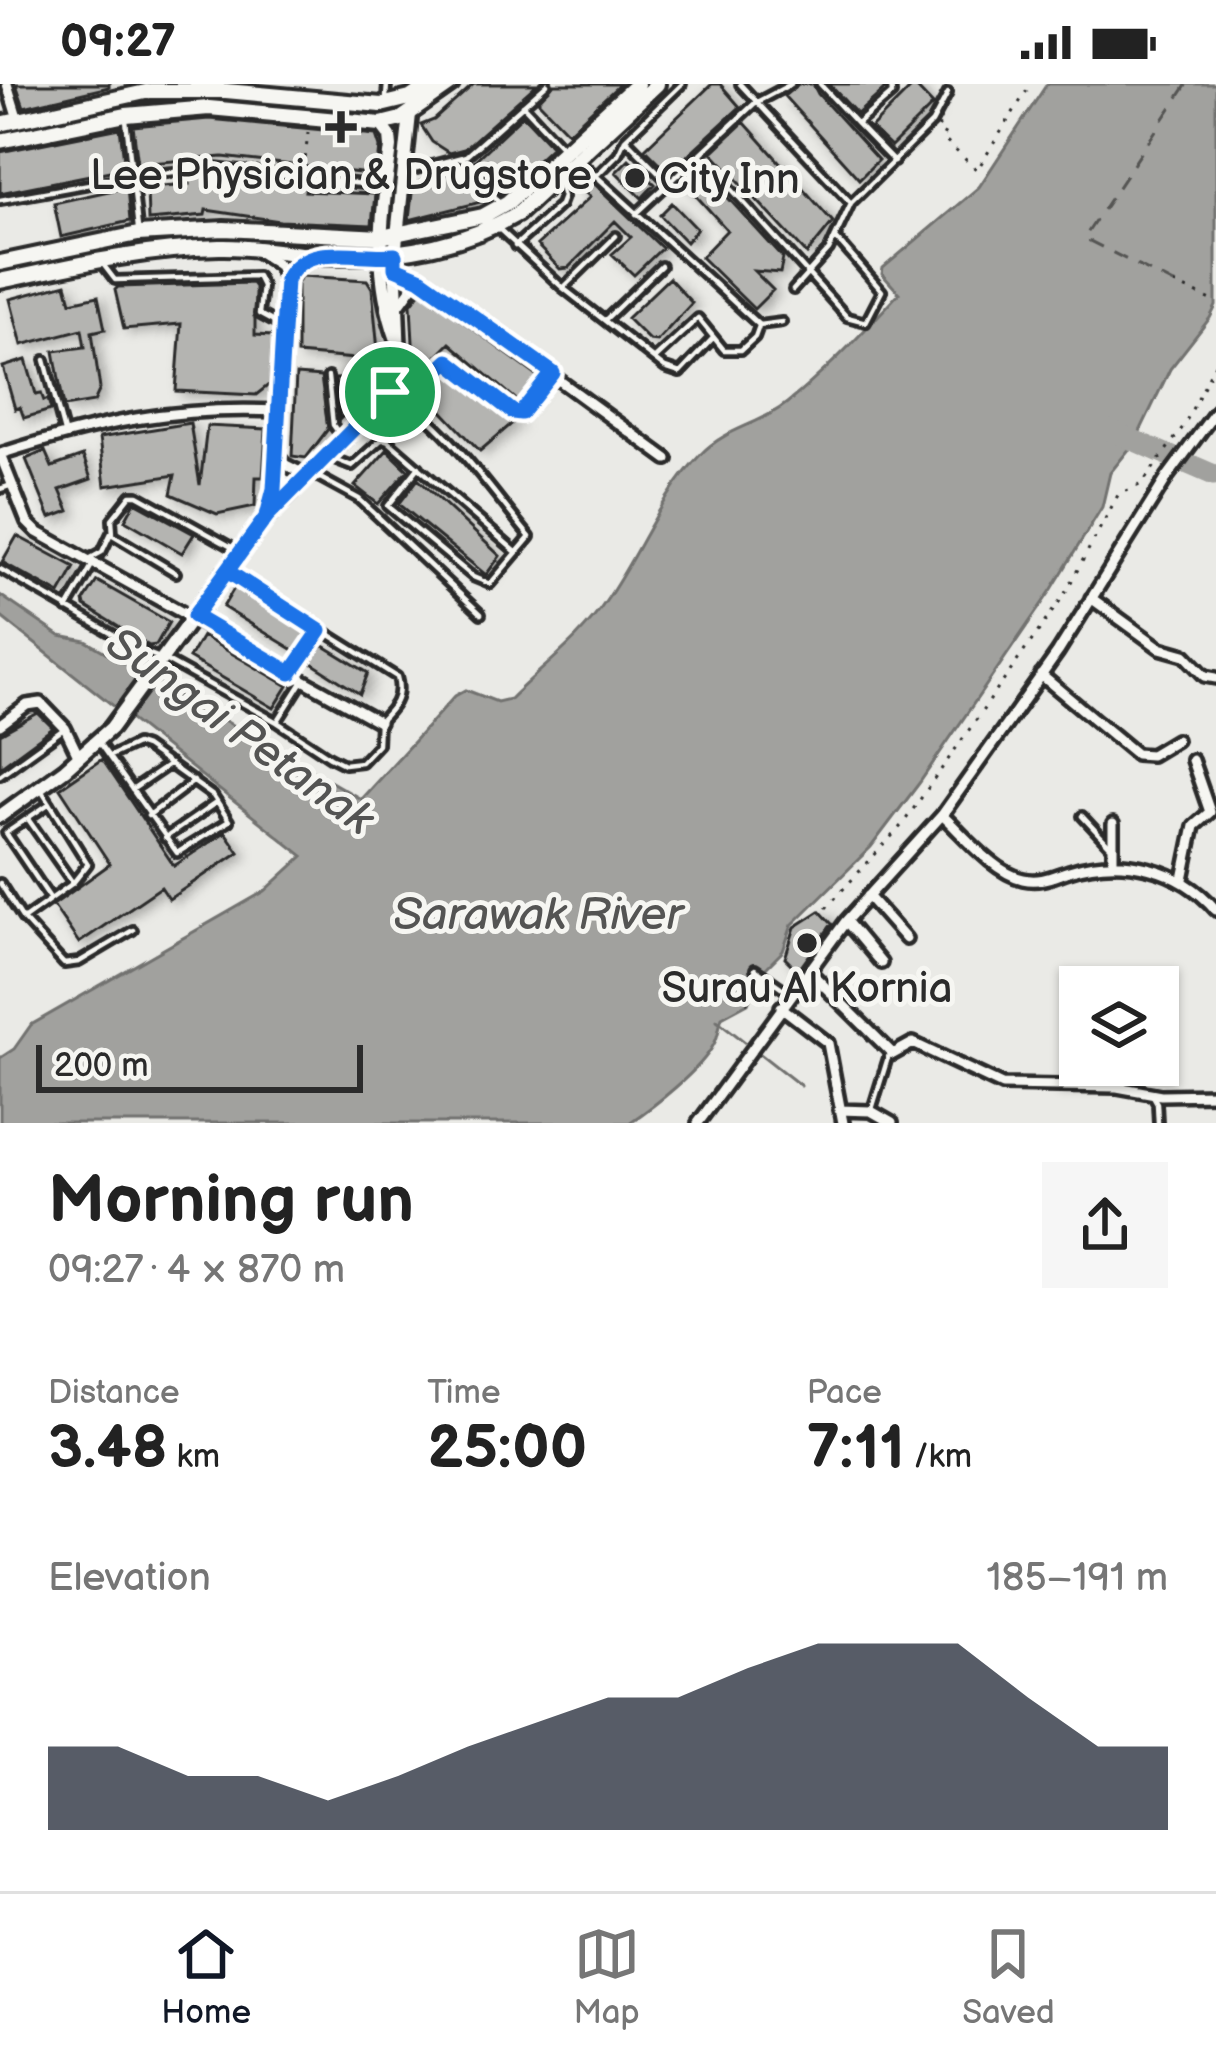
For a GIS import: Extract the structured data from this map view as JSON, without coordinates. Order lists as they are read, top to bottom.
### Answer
{
  "water": ["Sungai Petanak", "Sarawak River"],
  "places": {
    "health": ["Lee Physician & Drugstore"],
    "other": ["City Inn", "Surau Al Kornia"]
  },
  "scale_bar": "200 m",
  "page": {
    "status": "09:27",
    "scale": "200 m",
    "heading": ["Morning run", "09:27 · 4 × 870 m"],
    "stats": [
      ["Distance", "3.48 km"],
      ["Time", "25:00"],
      ["Pace", "7:11 /km"]
    ],
    "chart": ["Elevation", "185–191 m"],
    "tabs": ["Home", "Map", "Saved"]
  }
}
